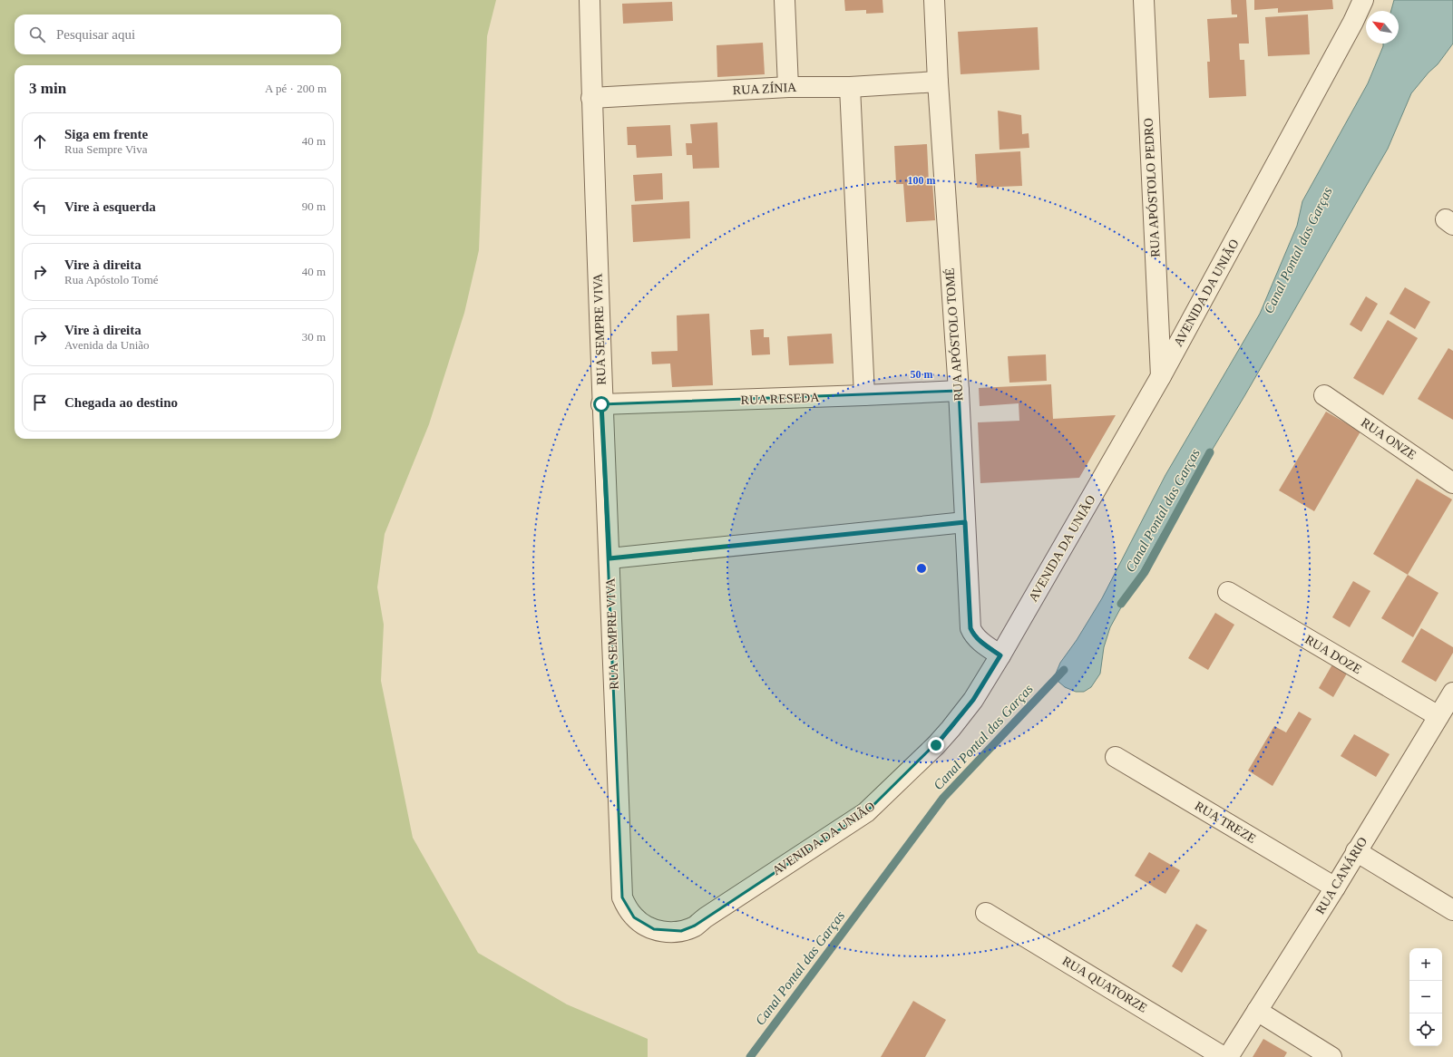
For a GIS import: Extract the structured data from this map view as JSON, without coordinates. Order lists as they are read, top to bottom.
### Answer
{
  "streets": {
    "street": [
      "RUA ZÍNIA",
      "RUA APÓSTOLO PEDRO",
      "AVENIDA DA UNIÃO",
      "RUA SEMPRE VIVA",
      "RUA APÓSTOLO TOMÉ",
      "RUA RESEDA",
      "RUA ONZE",
      "RUA DOZE",
      "RUA TREZE",
      "RUA CANÁRIO",
      "RUA QUATORZE"
    ]
  },
  "crossings": [
    ["RUA ZÍNIA", "RUA SEMPRE VIVA"],
    ["RUA ZÍNIA", "RUA APÓSTOLO TOMÉ"],
    ["RUA APÓSTOLO PEDRO", "AVENIDA DA UNIÃO"],
    ["AVENIDA DA UNIÃO", "RUA SEMPRE VIVA"],
    ["AVENIDA DA UNIÃO", "RUA APÓSTOLO TOMÉ"],
    ["RUA SEMPRE VIVA", "RUA RESEDA"],
    ["RUA APÓSTOLO TOMÉ", "RUA RESEDA"],
    ["RUA DOZE", "RUA CANÁRIO"],
    ["RUA TREZE", "RUA CANÁRIO"]
  ],
  "water": ["Canal Pontal das Garças"],
  "north": "top left",
  "page": {
    "search": "Pesquisar aqui",
    "heading": ["3 min", "A pé · 200 m"],
    "list": [
      ["Siga em frente", "Rua Sempre Viva", "40 m"],
      ["Vire à esquerda", "90 m"],
      ["Vire à direita", "Rua Apóstolo Tomé", "40 m"],
      ["Vire à direita", "Avenida da União", "30 m"],
      "Chegada ao destino"
    ],
    "map_buttons": ["+", "−"]
  },
  "rings": ["100 m", "50 m"]
}
